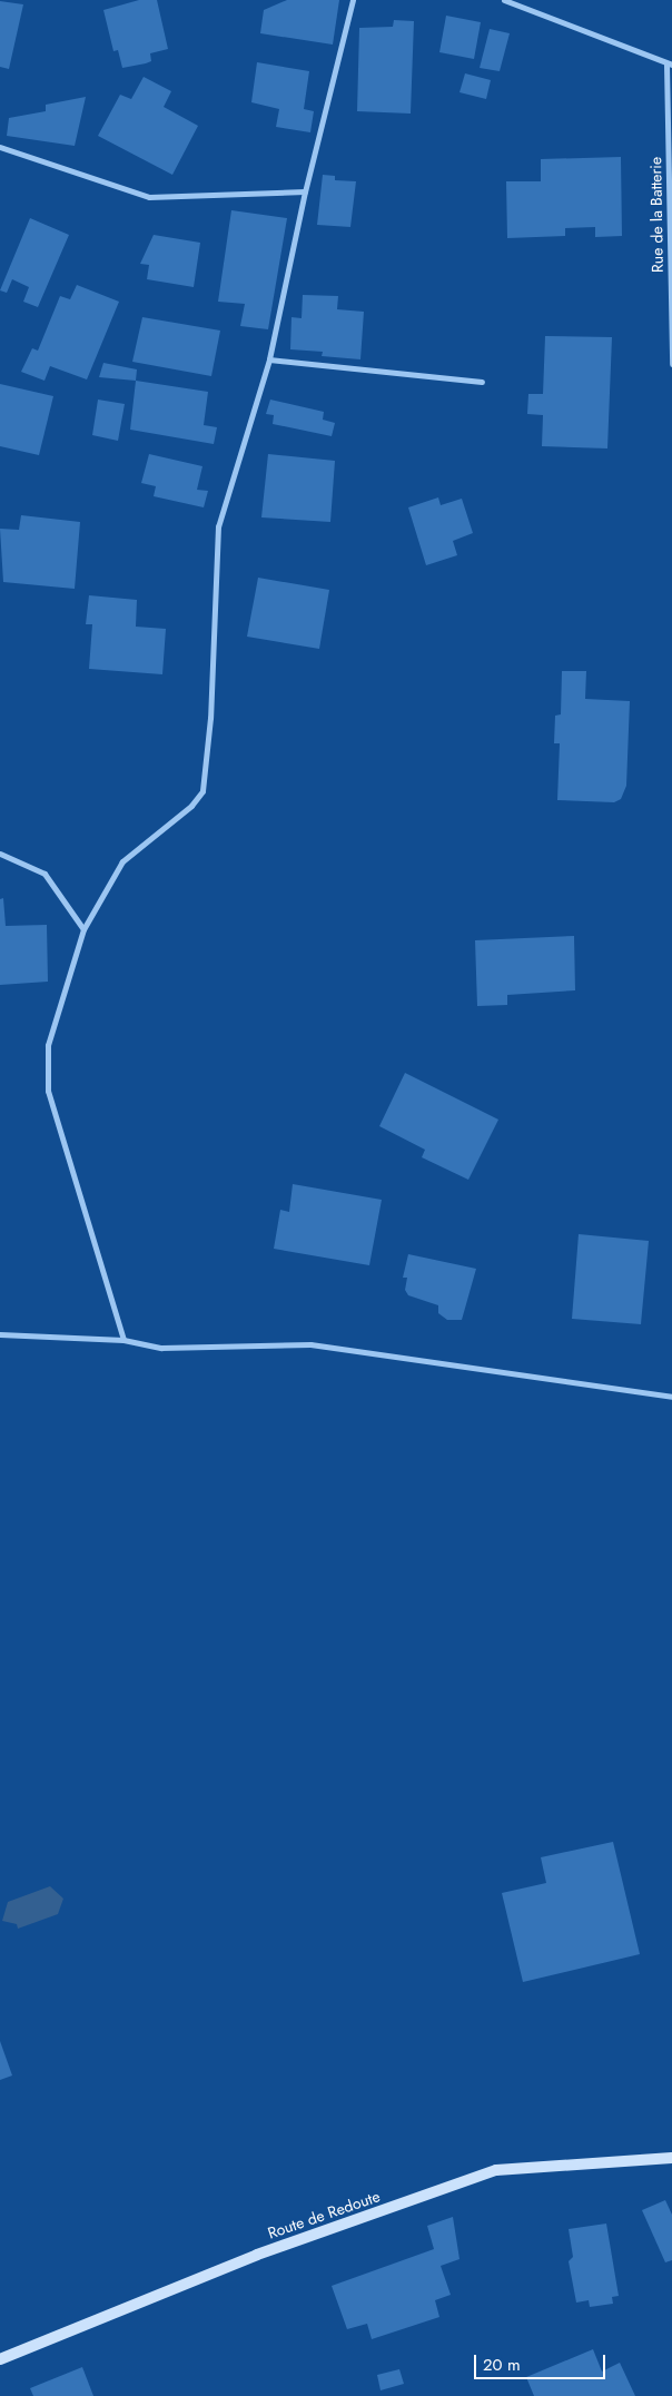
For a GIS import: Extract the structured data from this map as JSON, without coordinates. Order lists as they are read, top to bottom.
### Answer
{
  "streets": {
    "main road": ["Route de Redoute"],
    "street": ["Rue de la Batterie"]
  },
  "scale_bar": "20 m"
}
